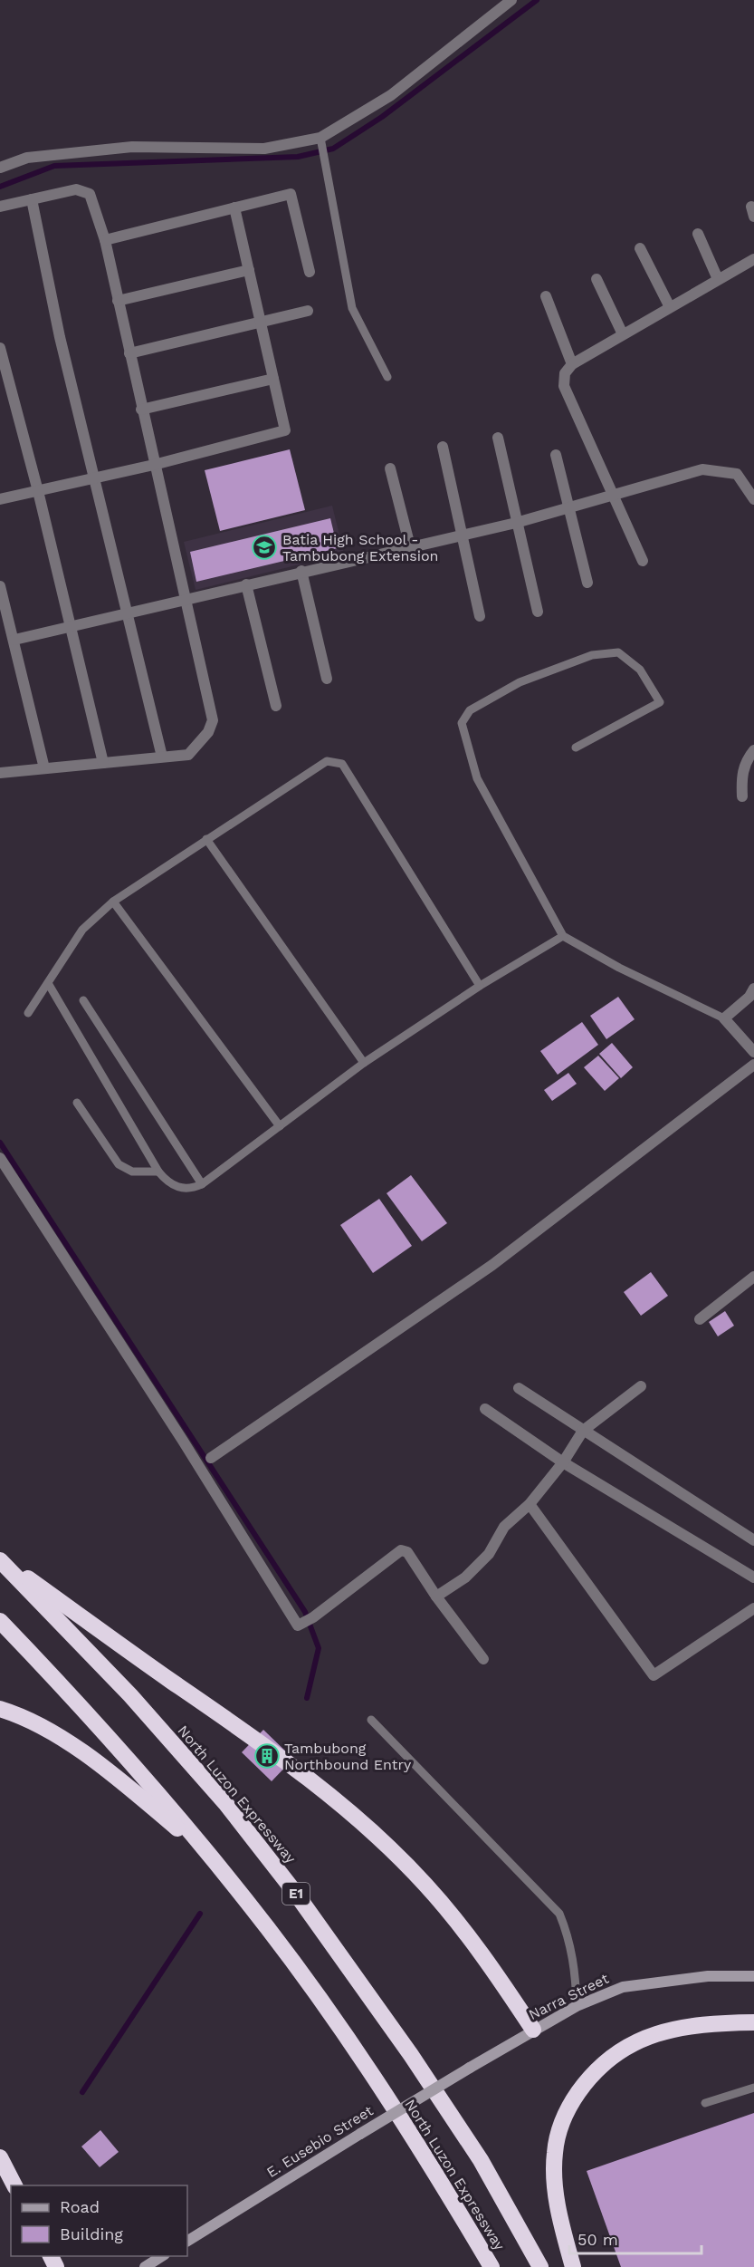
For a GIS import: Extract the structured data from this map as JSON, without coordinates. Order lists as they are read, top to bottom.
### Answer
{
  "streets": {
    "highway": ["North Luzon Expressway", "E1"],
    "main road": ["Narra Street", "E. Eusebio Street"]
  },
  "crossings": [
    ["Narra Street", "E. Eusebio Street"]
  ],
  "places": {
    "school or university": ["Batia High School - Tambubong Extension"],
    "building": ["Tambubong Northbound Entry"]
  },
  "legend": ["Road", "Building"],
  "scale_bar": "50 m"
}
